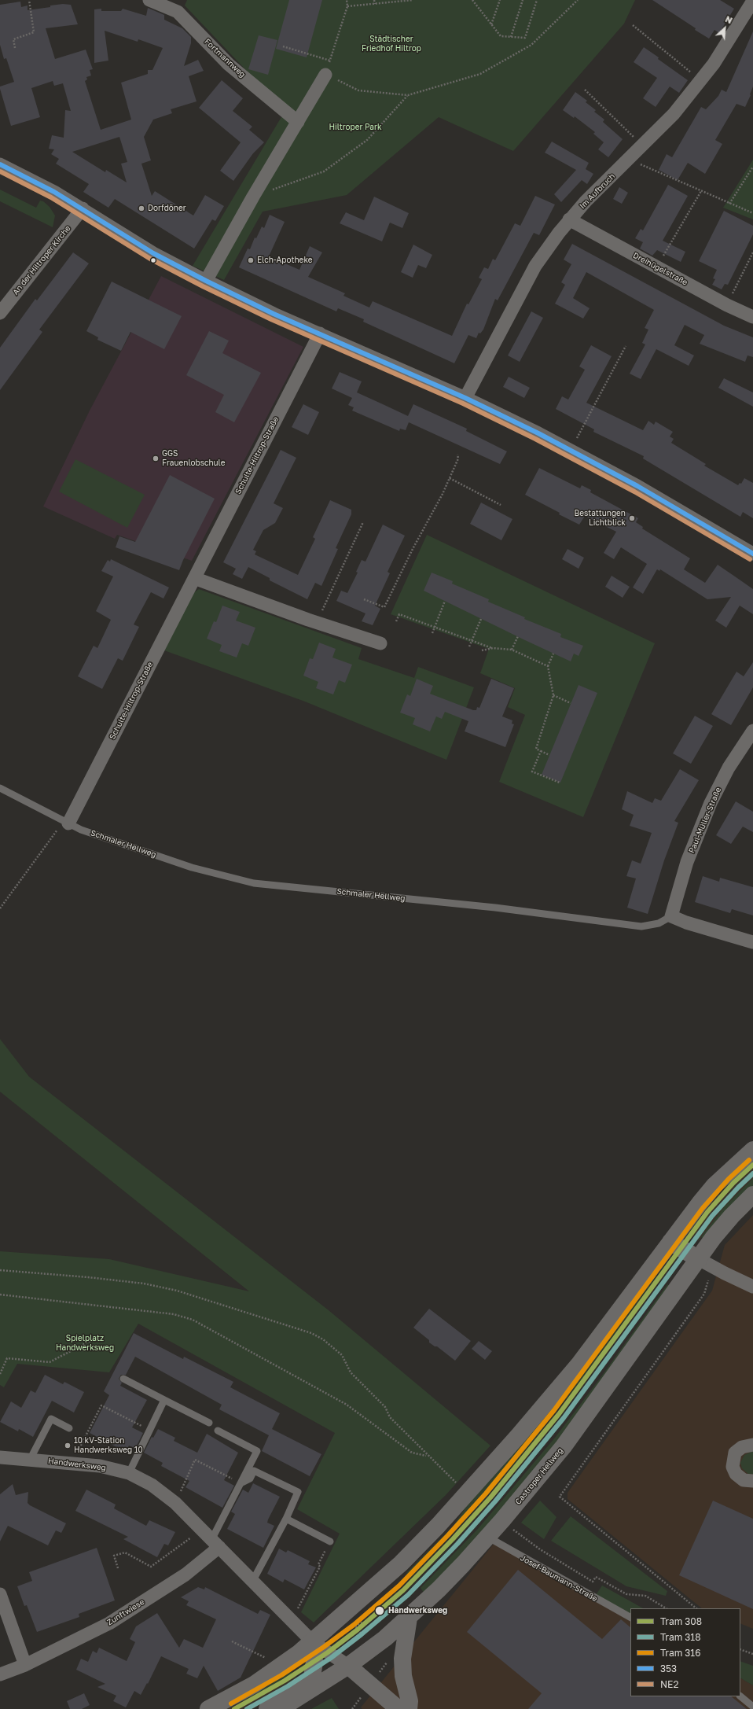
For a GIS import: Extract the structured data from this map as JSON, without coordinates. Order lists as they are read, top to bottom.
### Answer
{
  "streets": {
    "main road": ["Castroper Hellweg"],
    "street": [
      "Fortmannweg",
      "Im Aufbruch",
      "An der Hiltroper Kirche",
      "Dreihügelstraße",
      "Schulte-Hiltrop-Straße",
      "Paul-Müller-Straße",
      "Handwerksweg",
      "Zunftwiese"
    ],
    "lane": ["Schmaler Hellweg", "Josef-Baumann-Straße"]
  },
  "crossings": [
    ["Im Aufbruch", "Dreihügelstraße"],
    ["Schulte-Hiltrop-Straße", "Schmaler Hellweg"],
    ["Paul-Müller-Straße", "Schmaler Hellweg"],
    ["Handwerksweg", "Zunftwiese"],
    ["Castroper Hellweg", "Josef-Baumann-Straße"]
  ],
  "parks": ["Städtischer Friedhof Hiltrop", "Hiltroper Park", "Spielplatz Handwerksweg"],
  "places": [
    "Dorfdöner",
    "Elch-Apotheke",
    "GGS Frauenlobschule",
    "Bestattungen Lichtblick",
    "10 kV-Station Handwerksweg 10",
    "Handwerksweg"
  ],
  "lines": [
    "transit line 353",
    "transit line NE2",
    "tram line 316",
    "tram line 308",
    "tram line 318"
  ],
  "legend": [
    "Tram 308",
    "Tram 318",
    "Tram 316",
    "353",
    "NE2"
  ],
  "north": "top right"
}
